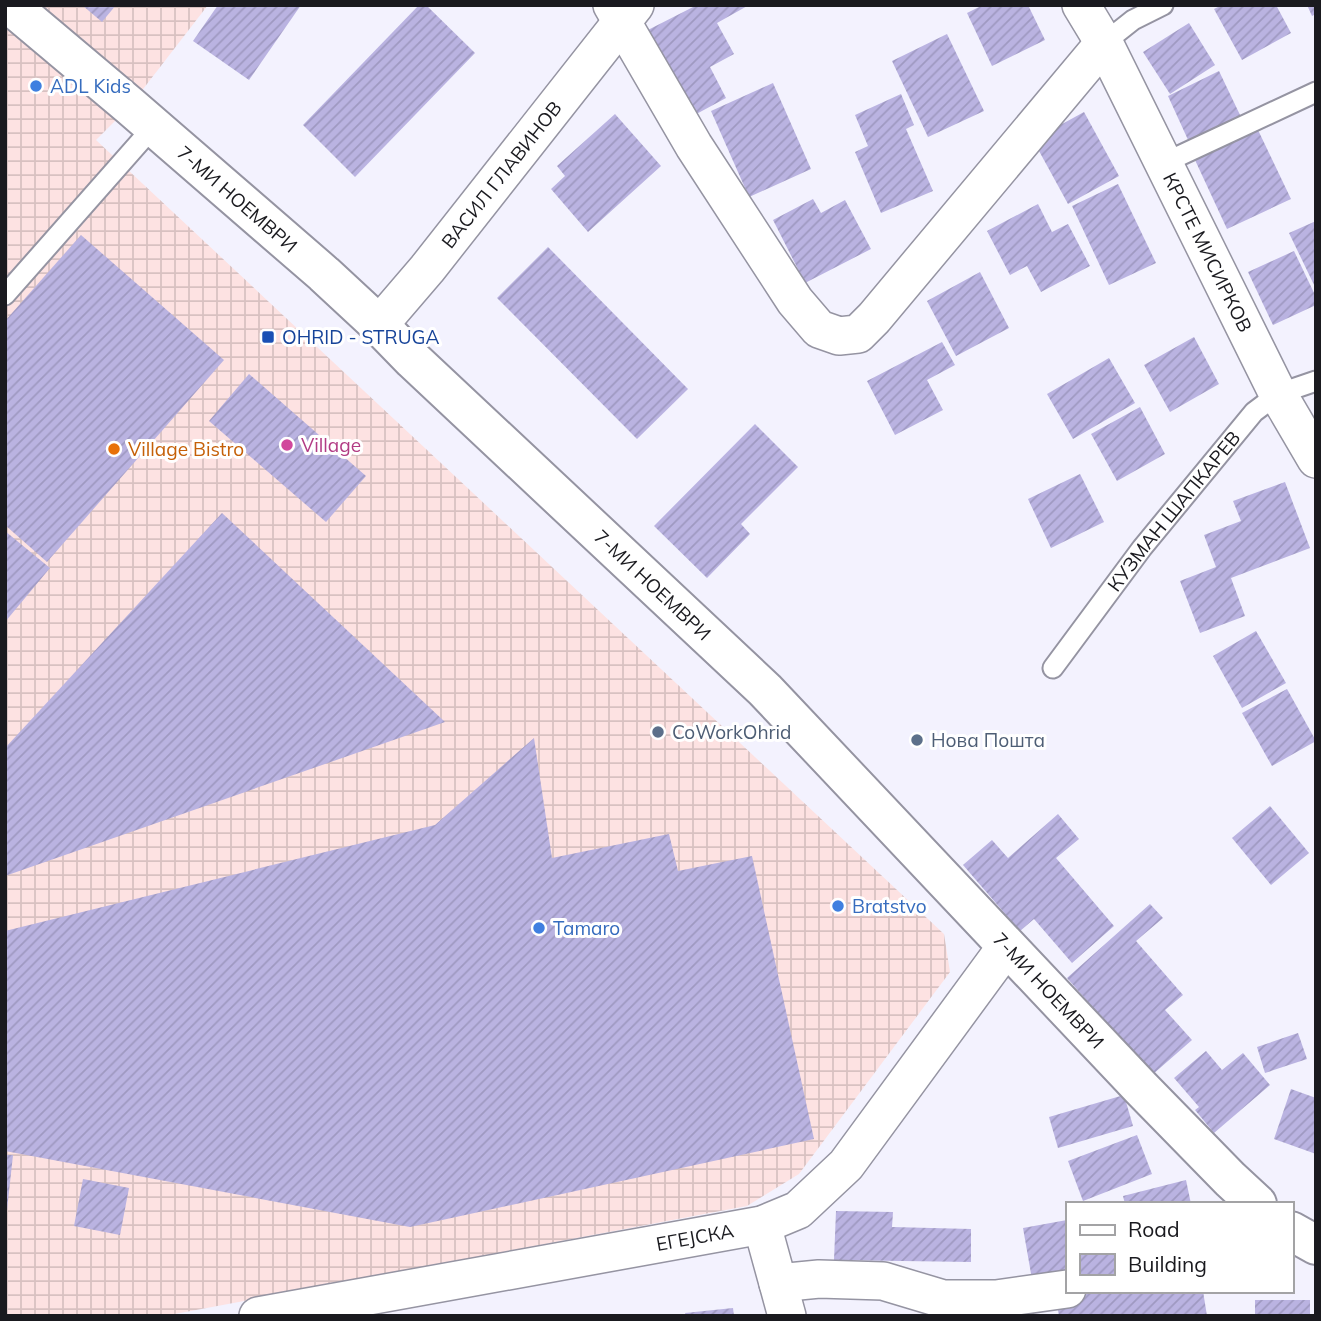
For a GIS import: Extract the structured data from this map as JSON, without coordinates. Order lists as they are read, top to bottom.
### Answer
{
  "streets": {
    "street": [
      "ВАСИЛ ГЛАВИНОВ",
      "7-МИ НОЕМВРИ",
      "КРСТЕ МИСИРКОВ",
      "ЕГЕЈСКА"
    ],
    "lane": ["КУЗМАН ШАПКАРЕВ"]
  },
  "crossings": [
    ["ВАСИЛ ГЛАВИНОВ", "7-МИ НОЕМВРИ"],
    ["ВАСИЛ ГЛАВИНОВ", "КРСТЕ МИСИРКОВ"],
    ["7-МИ НОЕМВРИ", "ЕГЕЈСКА"],
    ["КРСТЕ МИСИРКОВ", "КУЗМАН ШАПКАРЕВ"]
  ],
  "places": {
    "other": [
      "ADL Kids",
      "Village",
      "Village Bistro",
      "CoWorkOhrid",
      "Нова Пошта",
      "Bratstvo",
      "Tamaro"
    ],
    "transit": ["OHRID - STRUGA"]
  },
  "legend": ["Road", "Building"]
}
